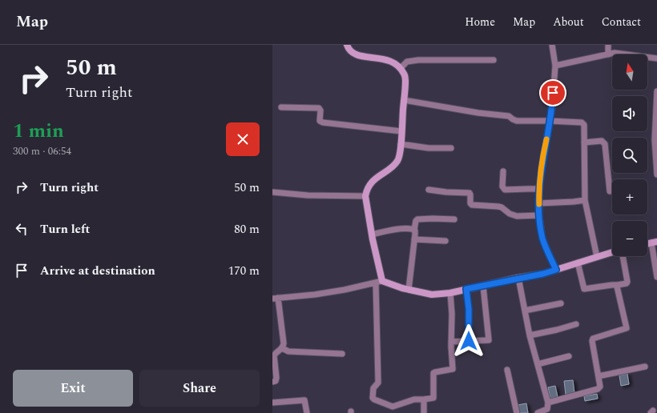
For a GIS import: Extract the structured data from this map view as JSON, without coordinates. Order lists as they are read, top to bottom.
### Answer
{
  "north": "top",
  "page": {
    "header": "Map",
    "nav": [
      "Home",
      "Map",
      "About",
      "Contact"
    ],
    "turn": ["50 m", "Turn right"],
    "map_buttons": ["+", "−"],
    "heading": ["1 min", "300 m · 06:54"],
    "list": [
      {
        "name": "Turn right",
        "value": "50 m"
      },
      {
        "name": "Turn left",
        "value": "80 m"
      },
      {
        "name": "Arrive at destination",
        "value": "170 m"
      }
    ],
    "buttons": ["Exit", "Share"]
  }
}
